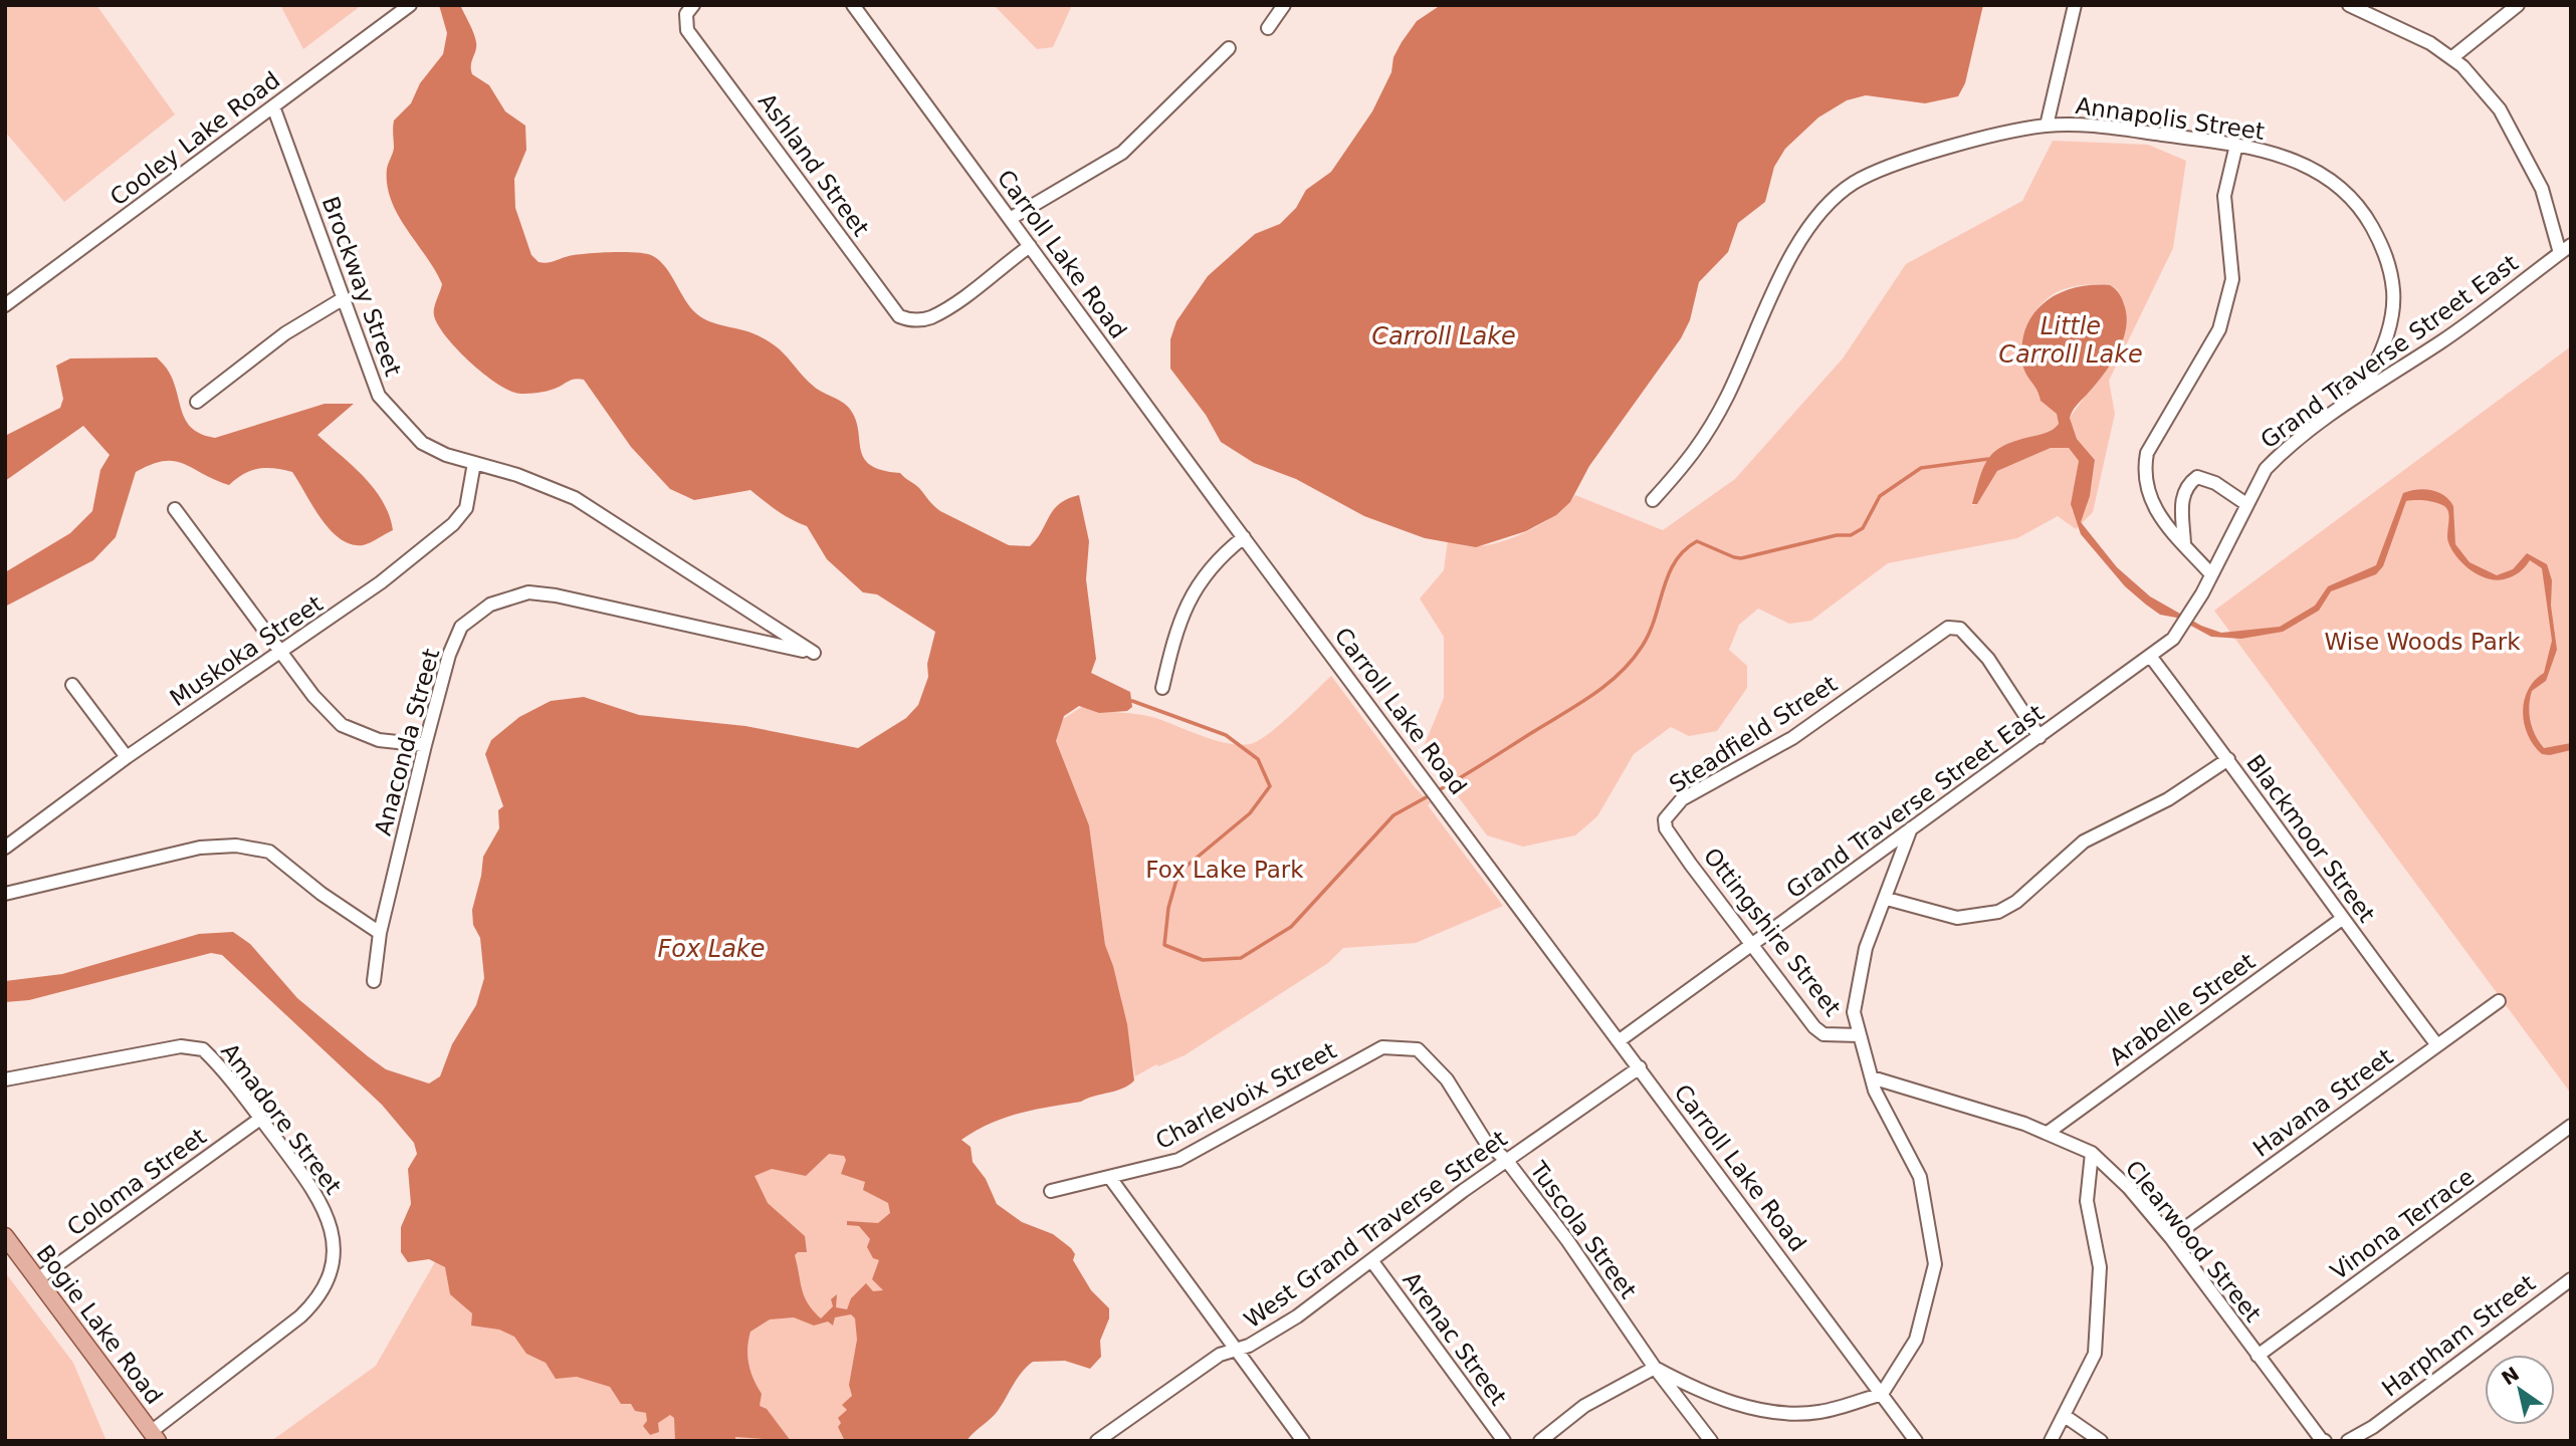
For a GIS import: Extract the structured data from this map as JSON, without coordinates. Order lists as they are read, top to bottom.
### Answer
{
  "streets": {
    "main road": ["Bogie Lake Road"],
    "street": [
      "Annapolis Street",
      "Cooley Lake Road",
      "Ashland Street",
      "Carroll Lake Road",
      "Brockway Street",
      "Grand Traverse Street East",
      "Muskoka Street",
      "Steadfield Street",
      "Anaconda Street",
      "Blackmoor Street",
      "Ottingshire Street",
      "Arabelle Street",
      "Charlevoix Street",
      "Havana Street",
      "Amadore Street",
      "Coloma Street",
      "Vinona Terrace",
      "West Grand Traverse Street",
      "Tuscola Street",
      "Clearwood Street",
      "Harpham Street",
      "Arenac Street"
    ]
  },
  "crossings": [
    ["Annapolis Street", "Grand Traverse Street East"],
    ["Cooley Lake Road", "Brockway Street"],
    ["Ashland Street", "Carroll Lake Road"],
    ["Carroll Lake Road", "Grand Traverse Street East"],
    ["Carroll Lake Road", "West Grand Traverse Street"],
    ["Brockway Street", "Muskoka Street"],
    ["Brockway Street", "Anaconda Street"],
    ["Grand Traverse Street East", "Steadfield Street"],
    ["Grand Traverse Street East", "Blackmoor Street"],
    ["Grand Traverse Street East", "Ottingshire Street"],
    ["Steadfield Street", "Ottingshire Street"],
    ["Blackmoor Street", "Arabelle Street"],
    ["Blackmoor Street", "Havana Street"],
    ["Arabelle Street", "Clearwood Street"],
    ["Charlevoix Street", "Tuscola Street"],
    ["Havana Street", "Clearwood Street"],
    ["Amadore Street", "Coloma Street"],
    ["Amadore Street", "Bogie Lake Road"],
    ["Coloma Street", "Bogie Lake Road"],
    ["Vinona Terrace", "Clearwood Street"],
    ["West Grand Traverse Street", "Tuscola Street"],
    ["West Grand Traverse Street", "Arenac Street"]
  ],
  "water": ["Little Carroll Lake", "Carroll Lake", "Fox Lake"],
  "parks": ["Wise Woods Park", "Fox Lake Park"],
  "north": "top left"
}
